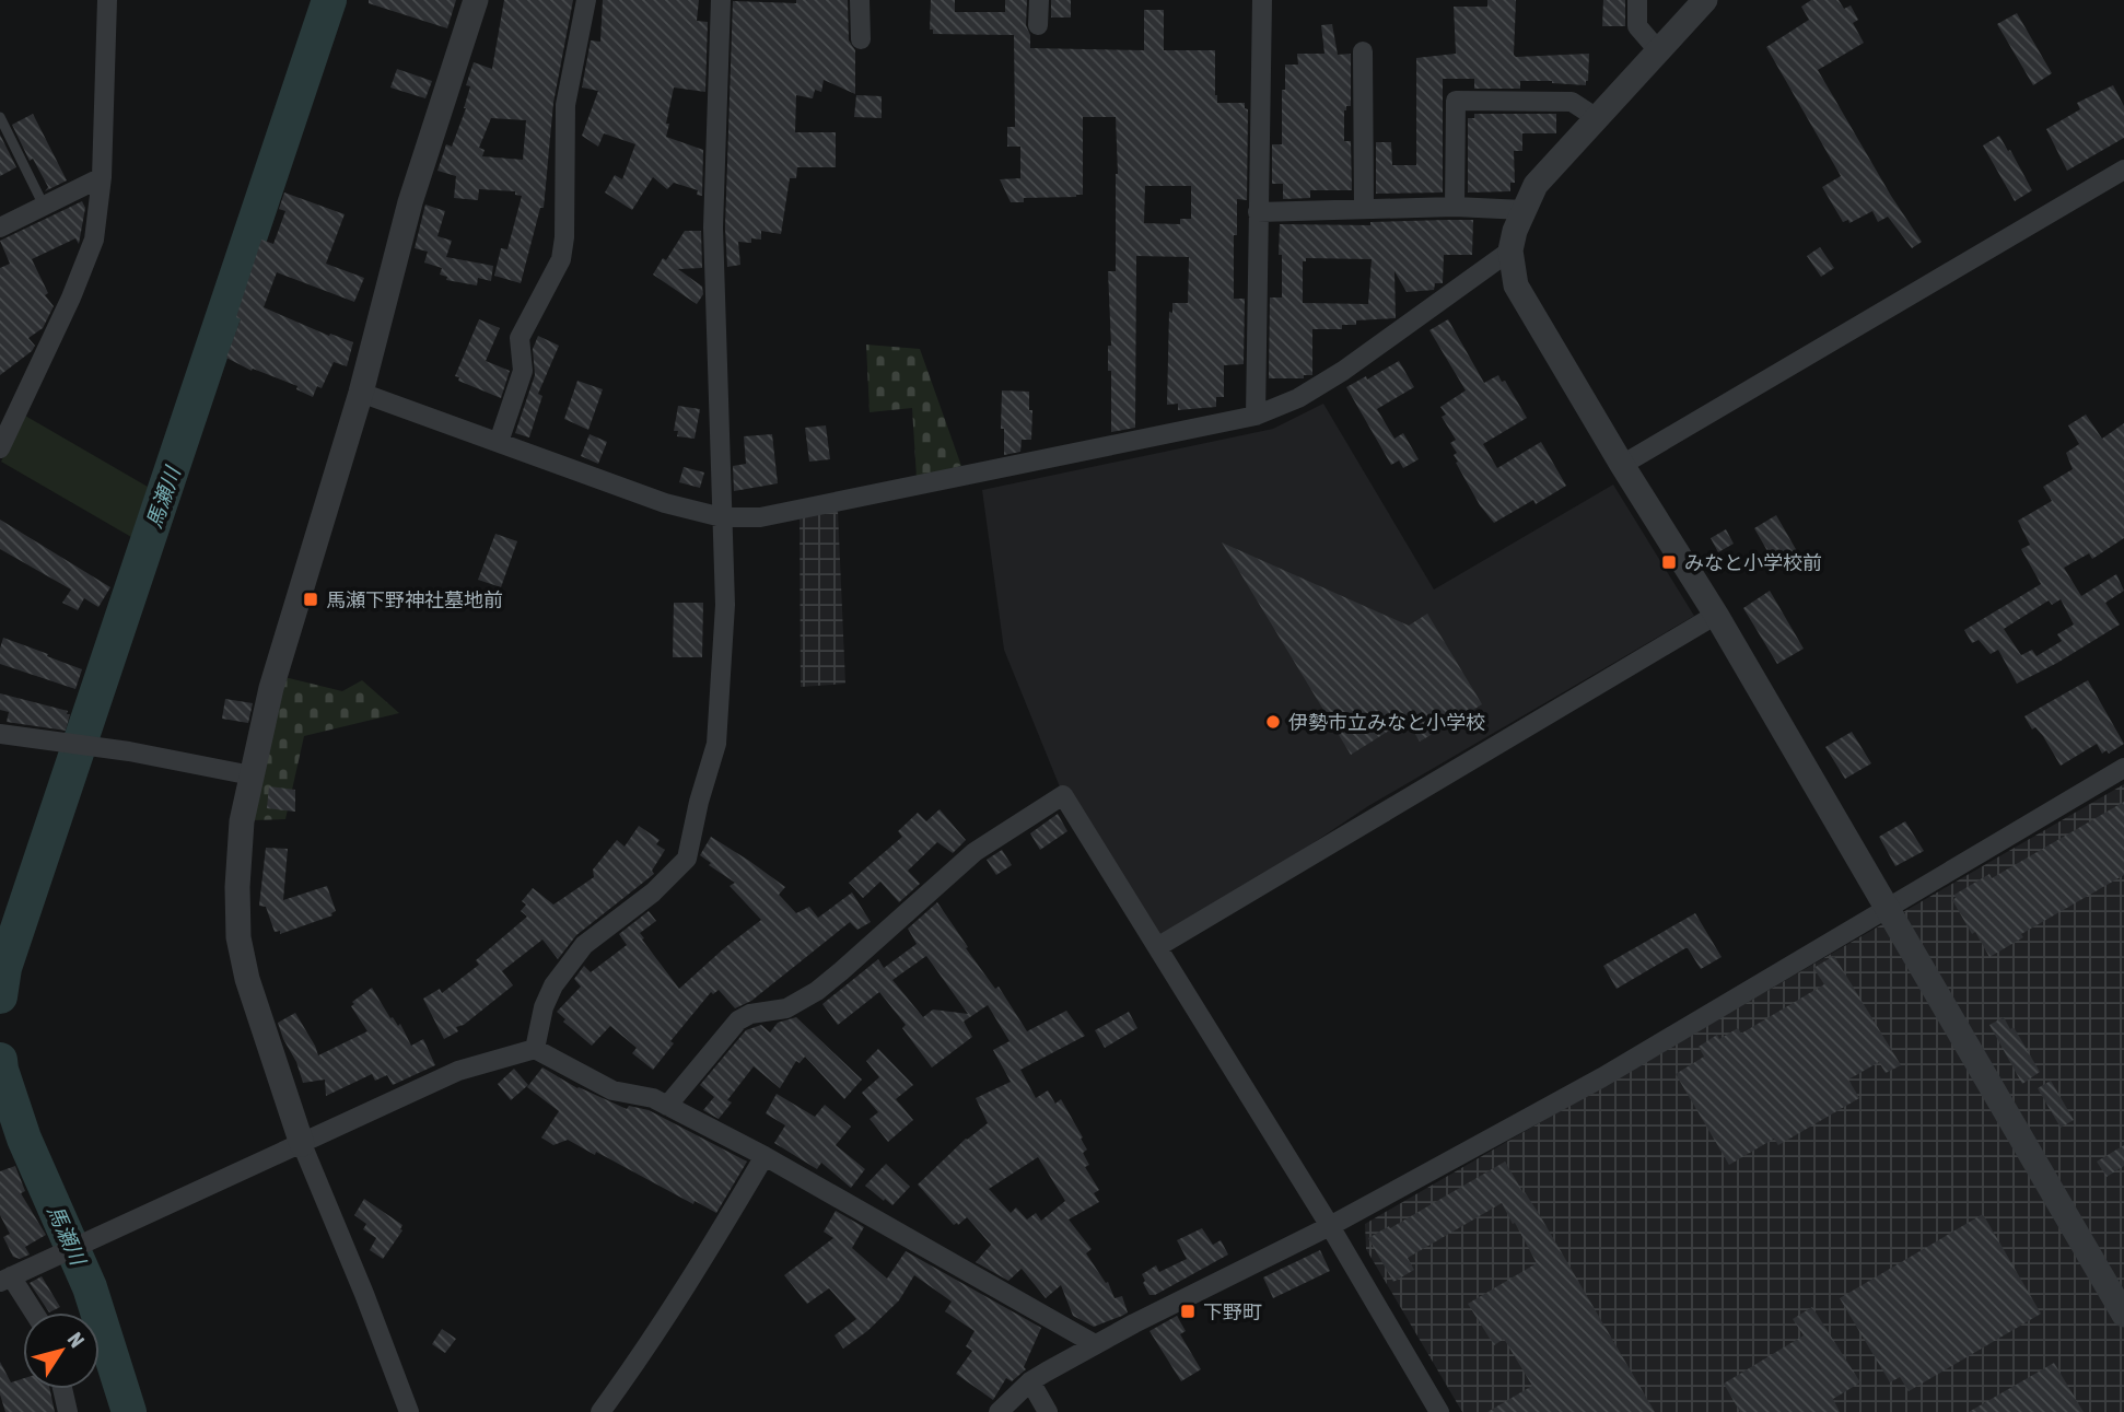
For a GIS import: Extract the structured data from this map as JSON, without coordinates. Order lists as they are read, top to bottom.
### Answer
{
  "water": ["馬瀬川"],
  "places": {
    "transit": ["みなと小学校前", "馬瀬下野神社墓地前", "下野町"],
    "other": ["伊勢市立みなと小学校"]
  },
  "north": "top right"
}
